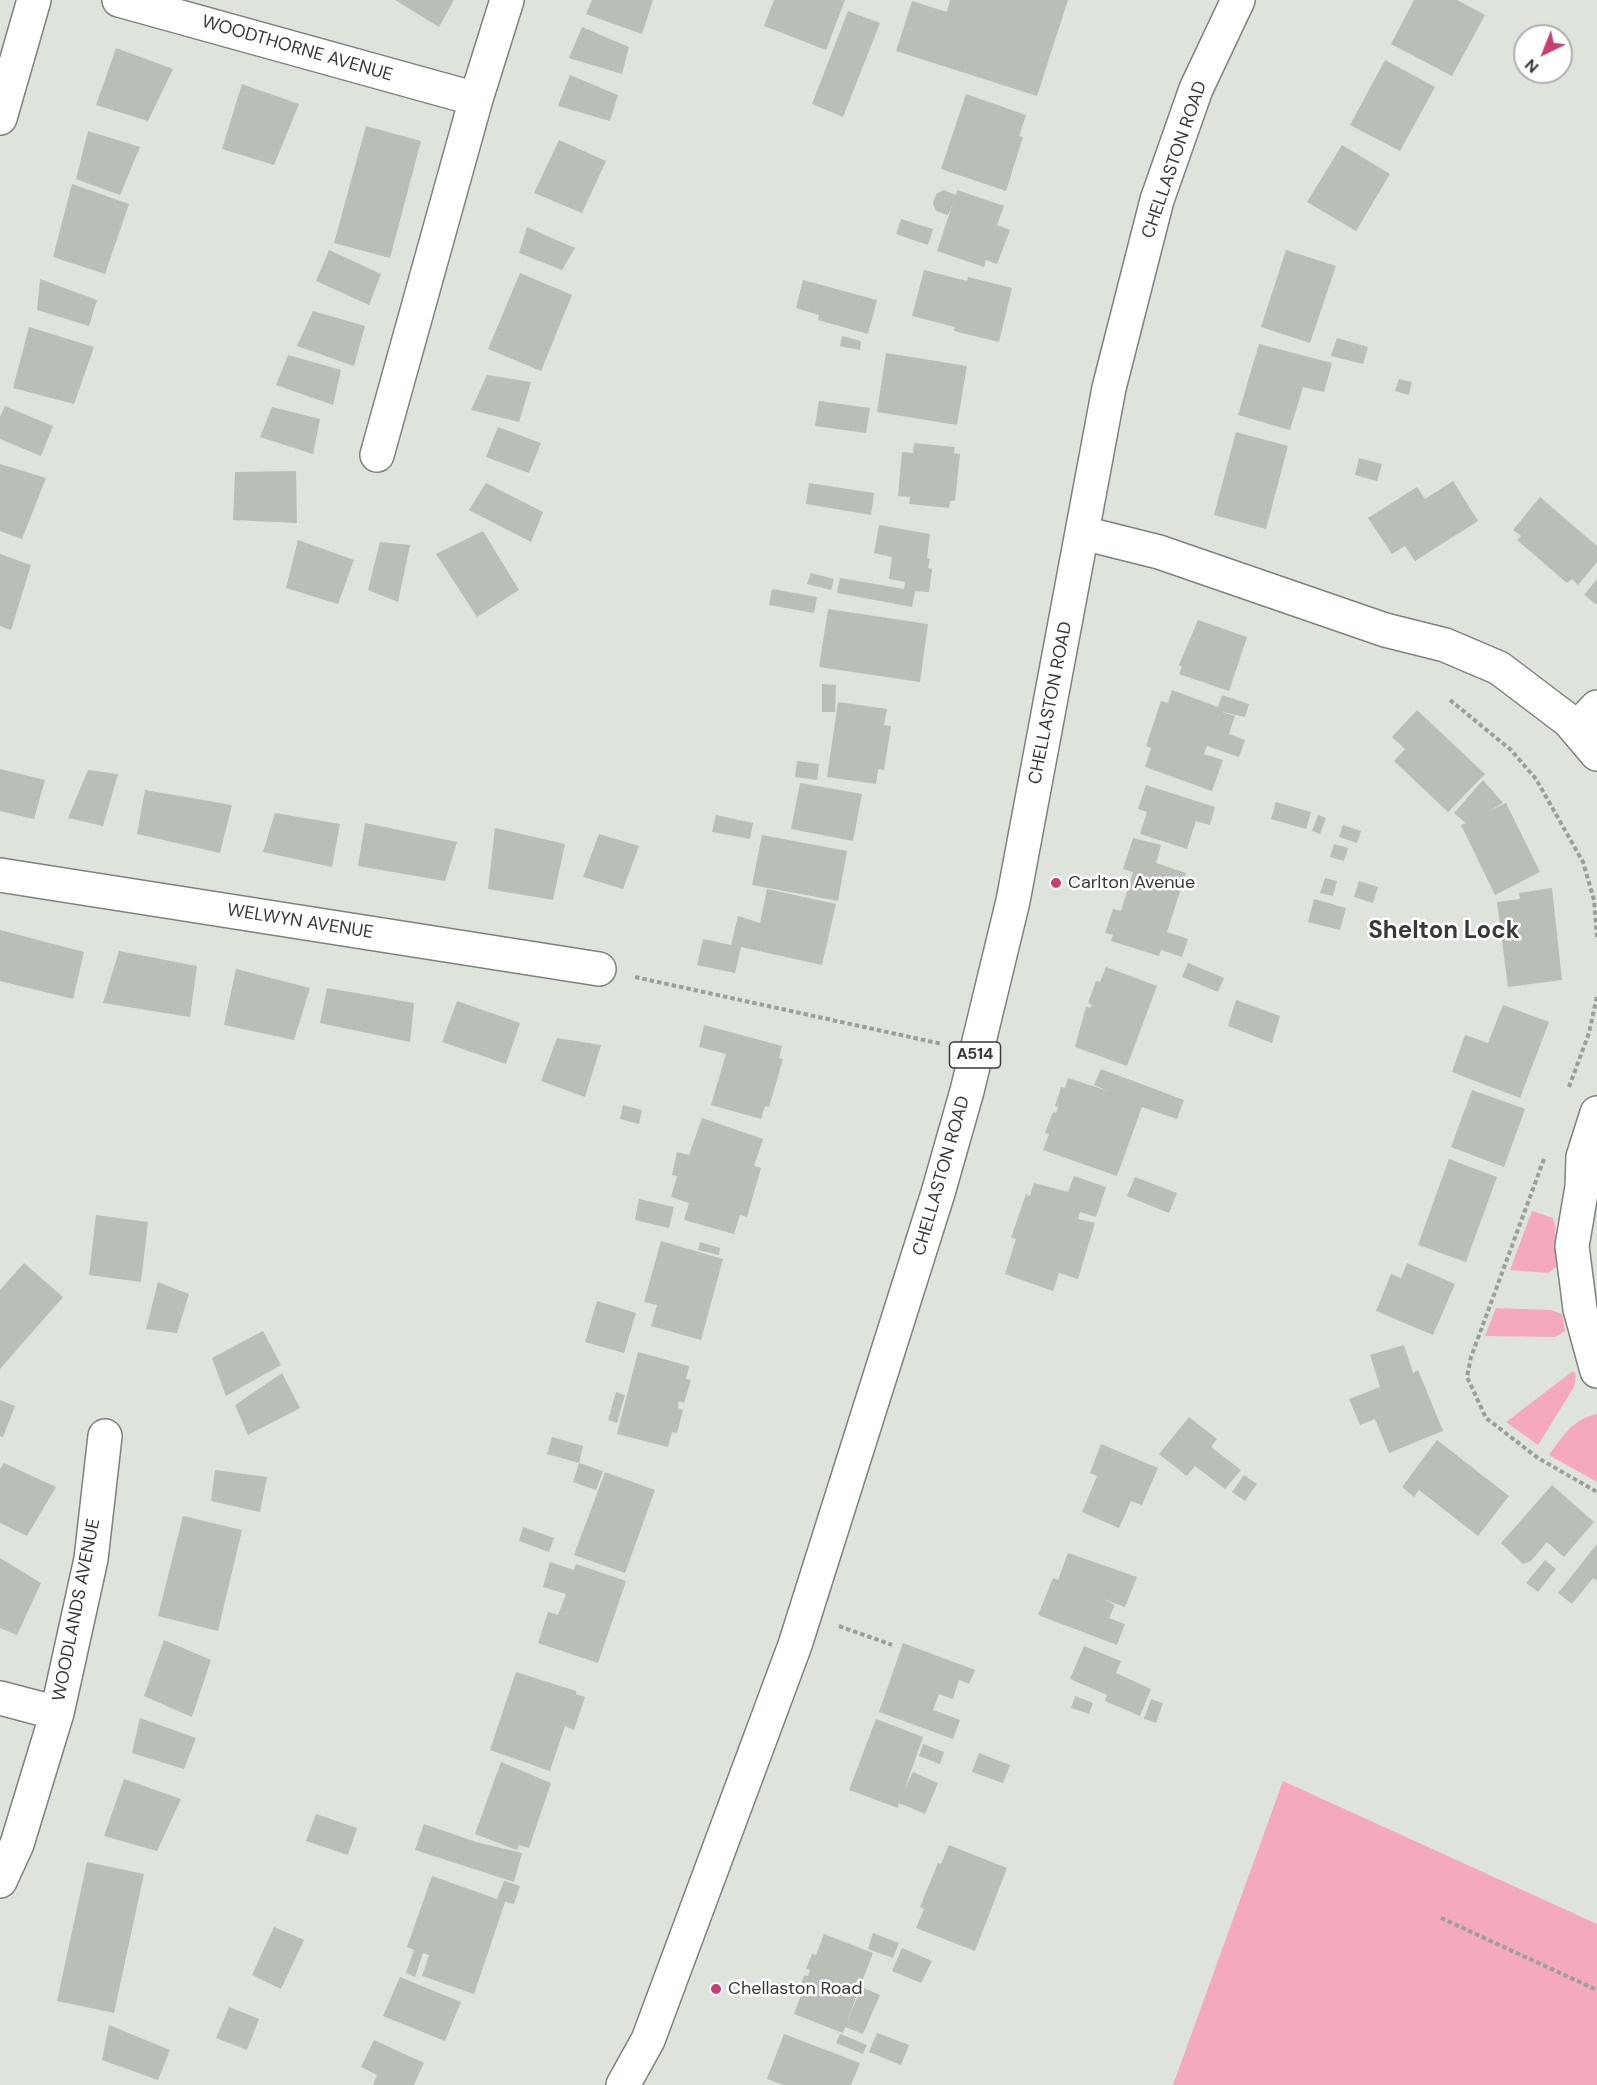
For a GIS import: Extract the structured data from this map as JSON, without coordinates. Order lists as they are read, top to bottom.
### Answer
{
  "streets": {
    "street": [
      "WOODTHORNE AVENUE",
      "CHELLASTON ROAD",
      "WELWYN AVENUE",
      "A514",
      "WOODLANDS AVENUE"
    ]
  },
  "districts": ["Shelton Lock"],
  "places": ["Carlton Avenue", "Chellaston Road"],
  "north": "bottom left"
}
